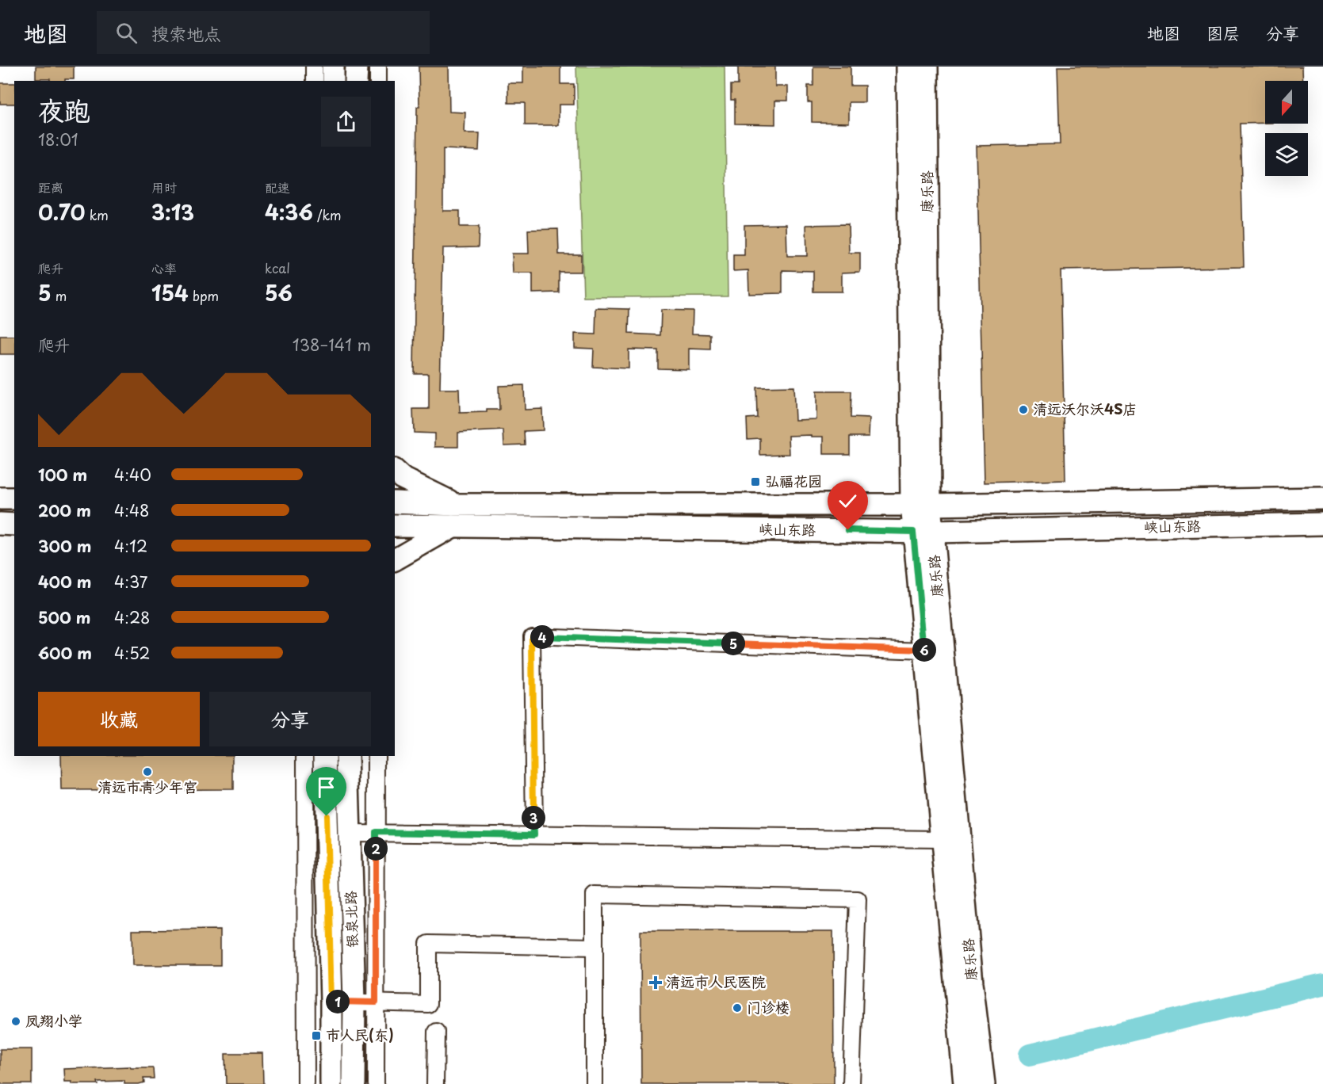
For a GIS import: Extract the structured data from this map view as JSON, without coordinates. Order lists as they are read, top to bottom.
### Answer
{
  "streets": {
    "main road": ["康乐路", "峡山东路", "银泉北路"]
  },
  "crossings": [
    ["康乐路", "峡山东路"]
  ],
  "places": {
    "other": [
      "清远沃尔沃4S店",
      "清远市青少年宫",
      "门诊楼",
      "凤翔小学"
    ],
    "transit": ["弘福花园", "市人民(东)"],
    "health": ["清远市人民医院"]
  },
  "north": "bottom",
  "page": {
    "header": "地图",
    "search": "搜索地点",
    "nav": ["地图", "图层", "分享"],
    "heading": ["夜跑", "18:01"],
    "stats": [
      ["距离", "0.70 km"],
      ["用时", "3:13"],
      ["配速", "4:36 /km"],
      ["爬升", "5 m"],
      ["心率", "154 bpm"],
      ["kcal", "56"]
    ],
    "chart": ["爬升", "138–141 m"],
    "list": [
      {
        "name": "100 m",
        "note": "4:40"
      },
      {
        "name": "200 m",
        "note": "4:48"
      },
      {
        "name": "300 m",
        "note": "4:12"
      },
      {
        "name": "400 m",
        "note": "4:37"
      },
      {
        "name": "500 m",
        "note": "4:28"
      },
      {
        "name": "600 m",
        "note": "4:52"
      }
    ],
    "pins": [
      "4",
      "5",
      "6",
      "3",
      "2",
      "1"
    ],
    "buttons": ["收藏", "分享"]
  }
}
